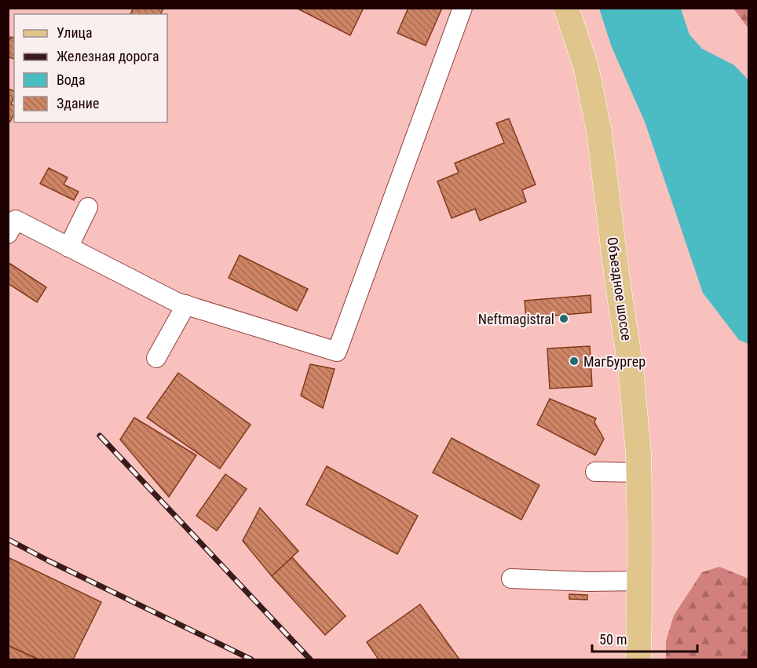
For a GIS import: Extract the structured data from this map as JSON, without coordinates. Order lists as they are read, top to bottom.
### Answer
{
  "streets": {
    "main road": ["Объездное шоссе"]
  },
  "places": ["Neftmagistral", "МагБургер"],
  "legend": [
    "Улица",
    "Железная дорога",
    "Вода",
    "Здание"
  ],
  "scale_bar": "50 m"
}
